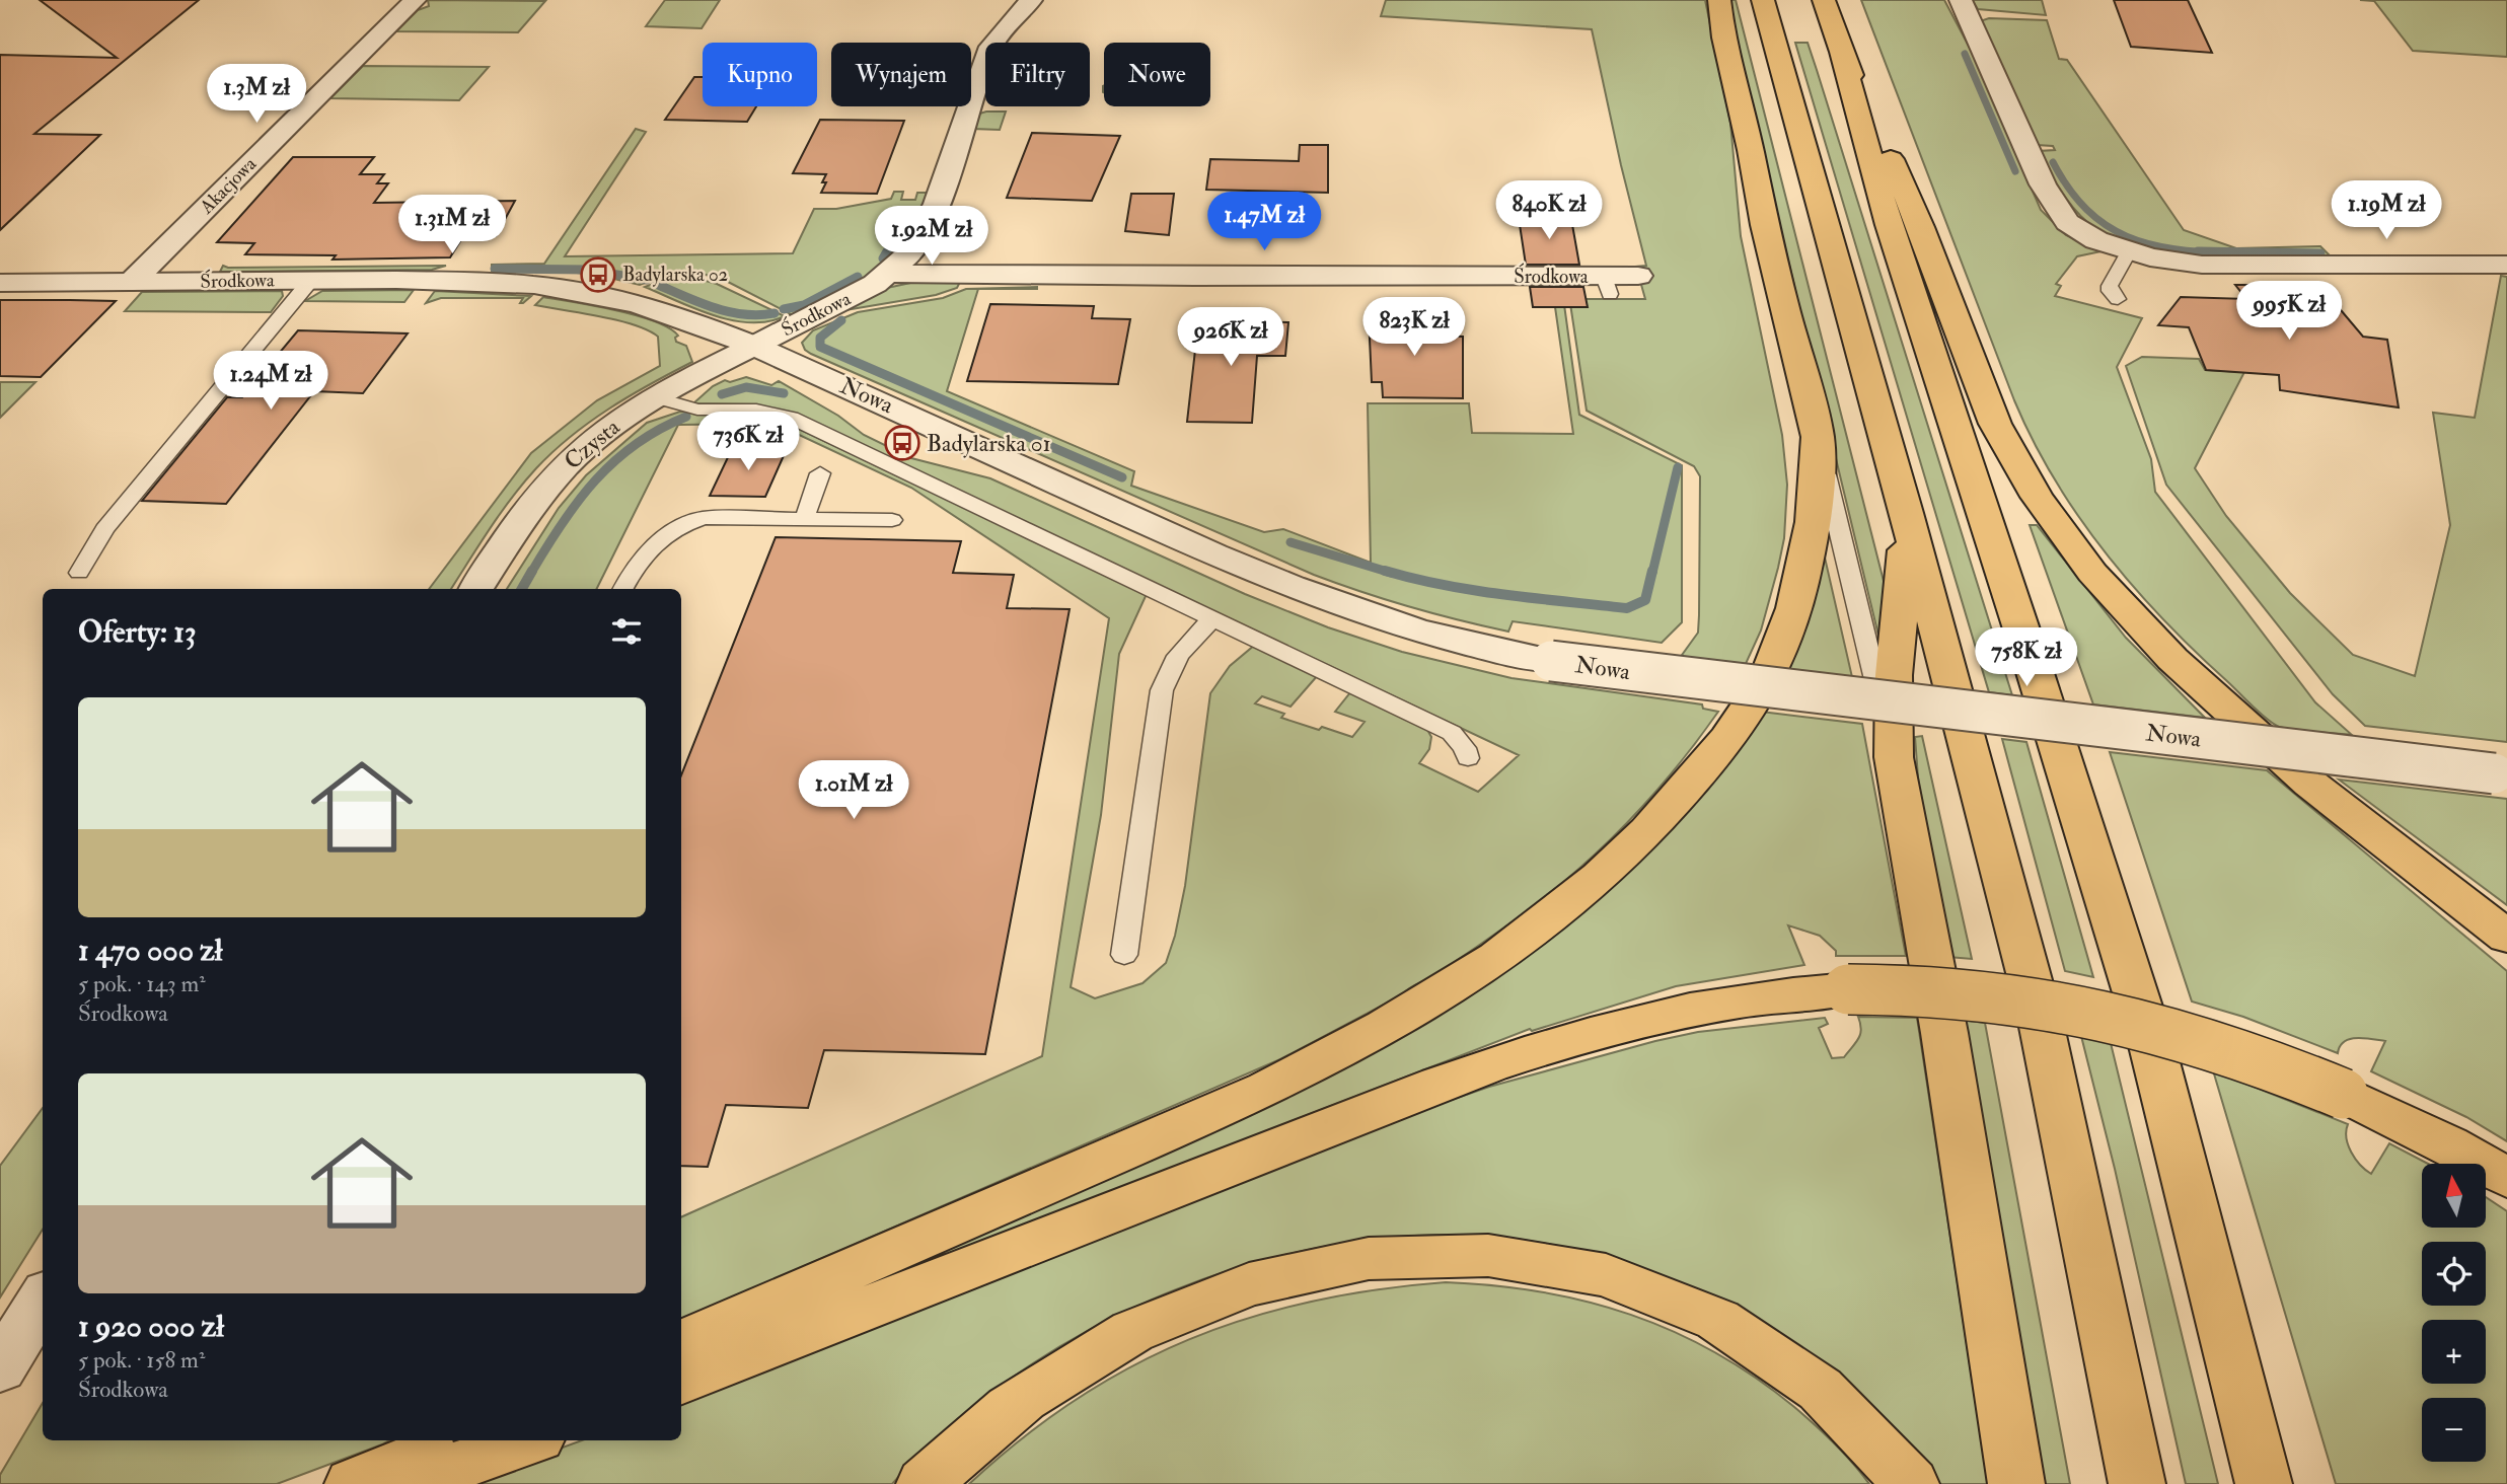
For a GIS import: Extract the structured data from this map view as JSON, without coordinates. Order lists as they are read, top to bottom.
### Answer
{
  "streets": {
    "street": [
      "Akacjowa",
      "Środkowa",
      "Nowa",
      "Czysta"
    ]
  },
  "crossings": [
    ["Akacjowa", "Środkowa"],
    ["Środkowa", "Nowa"],
    ["Środkowa", "Czysta"],
    ["Nowa", "Czysta"]
  ],
  "places": {
    "bus stop": ["Badylarska 02", "Badylarska 01"]
  },
  "north": "top",
  "page": {
    "chip": [
      "Kupno",
      "Wynajem",
      "Filtry",
      "Nowe"
    ],
    "price": [
      "1.3M zł",
      "840K zł",
      "1.19M zł",
      "1.47M zł",
      "1.31M zł",
      "1.92M zł",
      "995K zł",
      "823K zł",
      "926K zł",
      "1.24M zł",
      "736K zł",
      "758K zł",
      "1.01M zł"
    ],
    "heading": "Oferty: 13",
    "list": [
      {
        "name": "1 470 000 zł",
        "note": "5 pok. · 143 m² · Środkowa"
      },
      {
        "name": "1 920 000 zł",
        "note": "5 pok. · 158 m² · Środkowa"
      }
    ],
    "map_buttons": ["+", "−"]
  }
}
